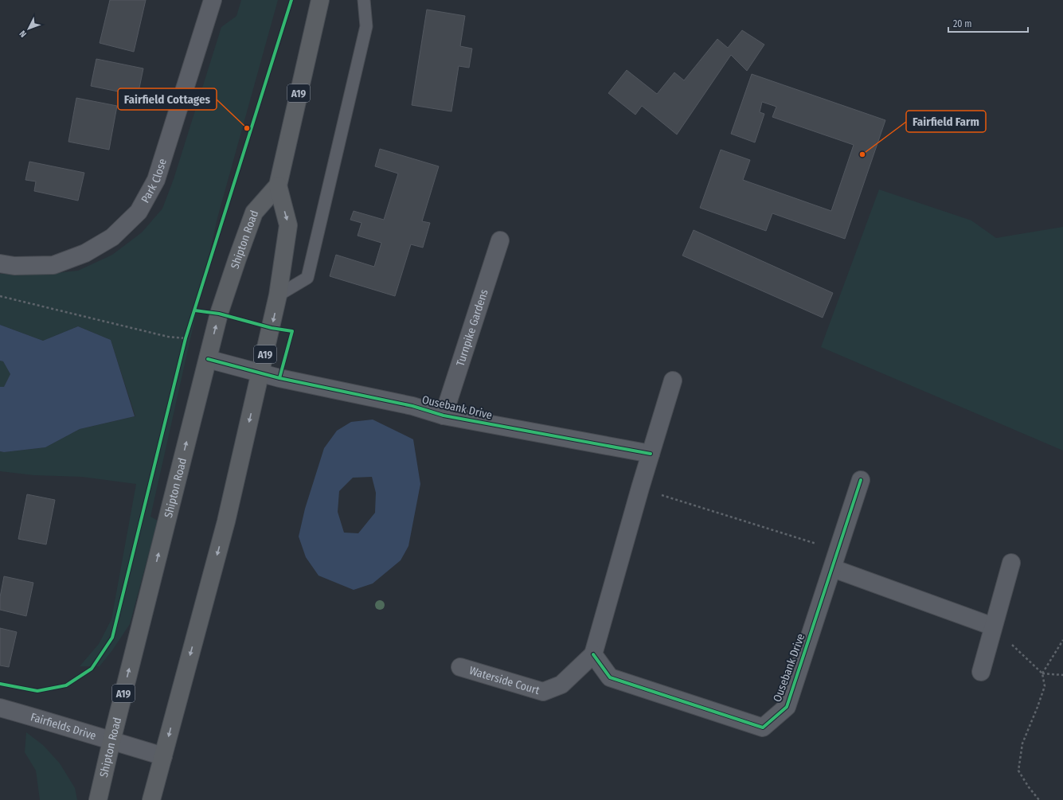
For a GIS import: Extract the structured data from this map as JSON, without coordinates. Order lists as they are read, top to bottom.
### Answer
{
  "streets": {
    "highway": ["A19", "Shipton Road"],
    "street": [
      "Park Close",
      "Turnpike Gardens",
      "Ousebank Drive",
      "Waterside Court",
      "Fairfields Drive"
    ]
  },
  "crossings": [
    ["A19", "Shipton Road"],
    ["A19", "Fairfields Drive"],
    ["Shipton Road", "Ousebank Drive"],
    ["Shipton Road", "Fairfields Drive"],
    ["Turnpike Gardens", "Ousebank Drive"],
    ["Ousebank Drive", "Waterside Court"]
  ],
  "places": ["Fairfield Cottages", "Fairfield Farm"],
  "scale_bar": "20 m",
  "north": "bottom left"
}
